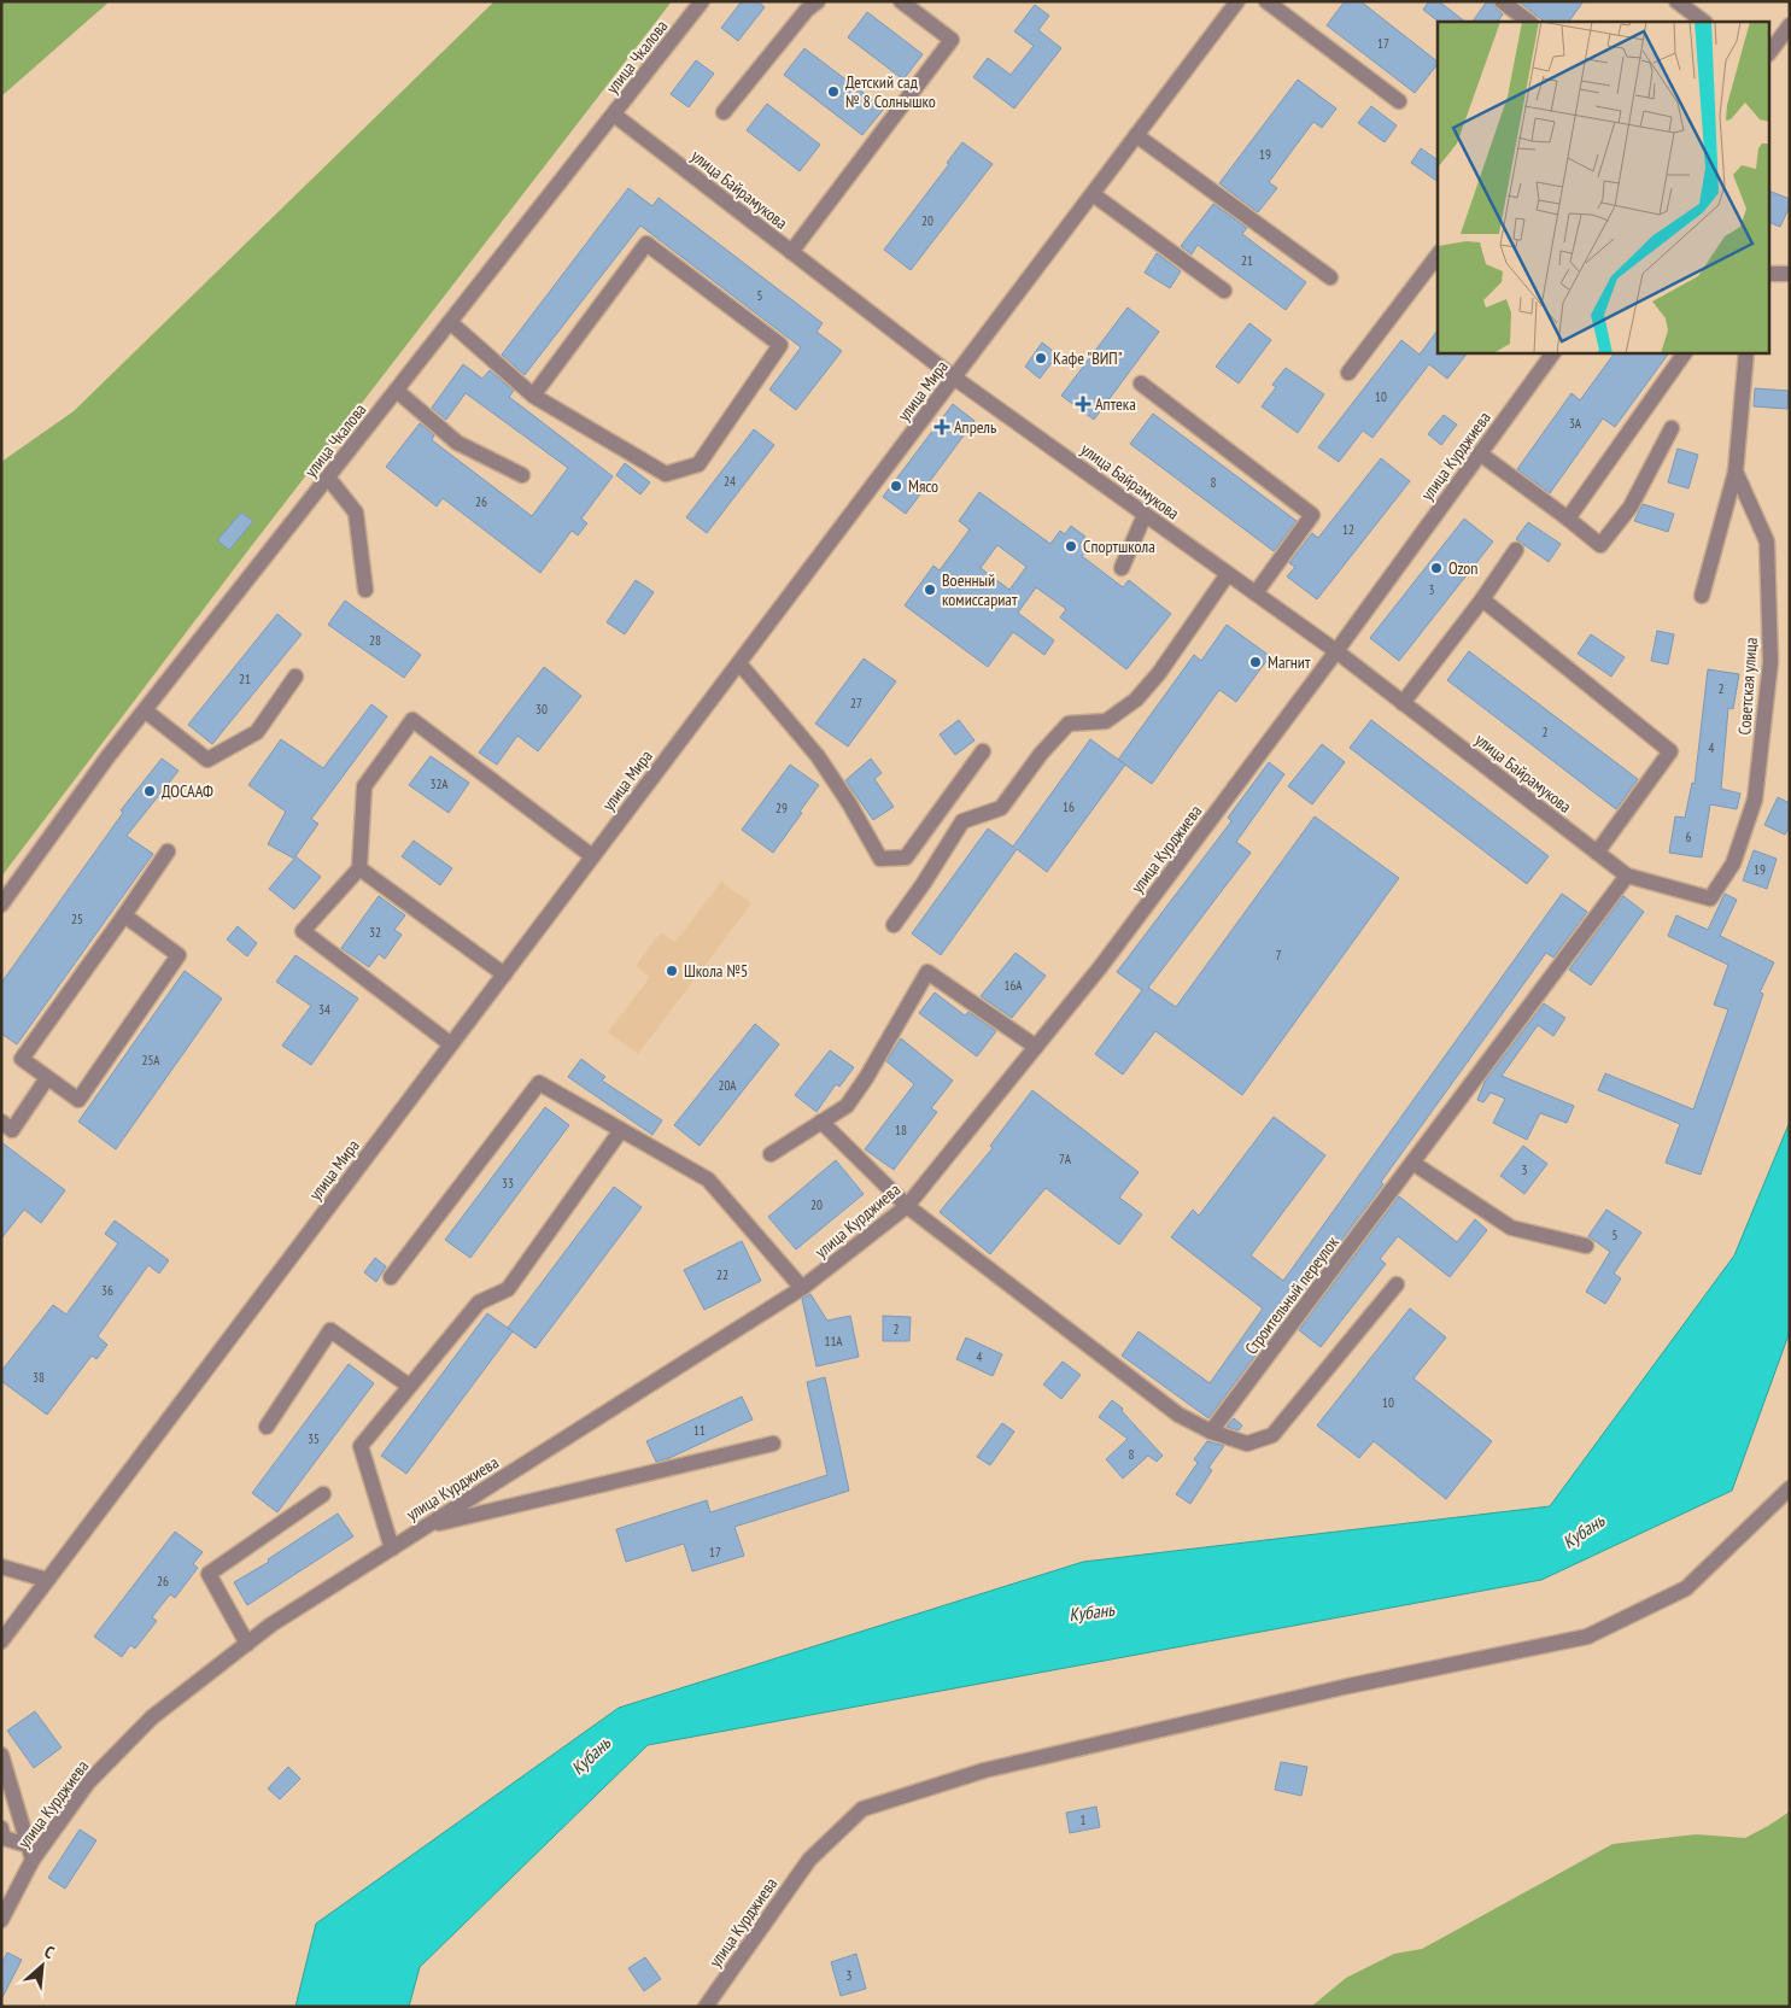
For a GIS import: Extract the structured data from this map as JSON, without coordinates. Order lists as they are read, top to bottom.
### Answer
{
  "streets": {
    "street": [
      "улица Чкалова",
      "улица Байрамукова",
      "улица Мира",
      "улица Курджиева",
      "Советская улица",
      "Строительный переулок"
    ]
  },
  "crossings": [
    ["улица Чкалова", "улица Байрамукова"],
    ["улица Байрамукова", "улица Мира"],
    ["улица Байрамукова", "улица Курджиева"],
    ["улица Байрамукова", "Советская улица"],
    ["улица Байрамукова", "Строительный переулок"],
    ["Советская улица", "Строительный переулок"]
  ],
  "water": ["Кубань"],
  "places": {
    "other": [
      "Детский сад № 8 Солнышко",
      "Кафе \"ВИП\"",
      "Мясо",
      "Спортшкола",
      "Ozon",
      "Военный комиссариат",
      "Магнит",
      "ДОСААФ",
      "Школа №5"
    ],
    "health": ["Аптека", "Апрель"]
  },
  "house_numbers": [
    "17",
    "19",
    "20",
    "21",
    "5",
    "10",
    "3А",
    "24",
    "8",
    "26",
    "12",
    "3",
    "28",
    "21",
    "2",
    "27",
    "30",
    "2",
    "4",
    "32А",
    "16",
    "29",
    "6",
    "19",
    "25",
    "32",
    "7",
    "16А",
    "34",
    "25А",
    "20А",
    "18",
    "7А",
    "3",
    "33",
    "20",
    "5",
    "22",
    "36",
    "2",
    "11А",
    "4",
    "38",
    "10",
    "11",
    "35",
    "8",
    "17",
    "26",
    "1",
    "3"
  ],
  "north": "top right"
}
